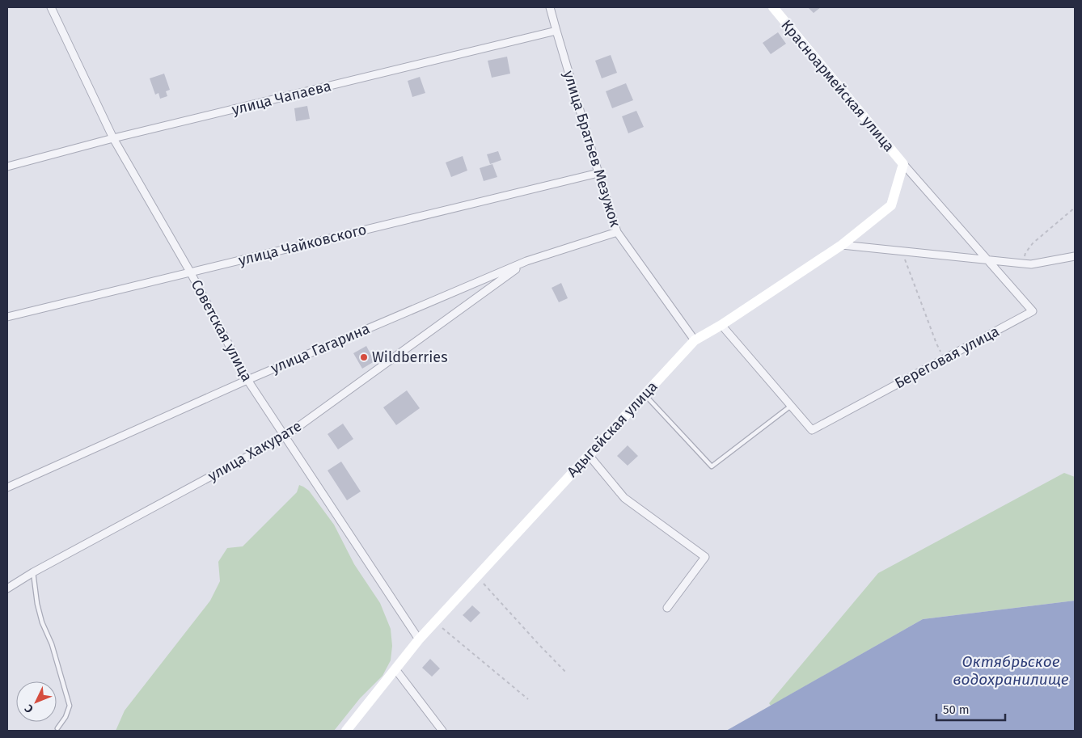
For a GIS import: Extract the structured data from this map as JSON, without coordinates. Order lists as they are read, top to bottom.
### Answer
{
  "streets": {
    "main road": ["Красноармейская улица", "Адыгейская улица"],
    "street": [
      "улица Чапаева",
      "улица Братьев Мезужок",
      "улица Чайковского",
      "Советская улица",
      "улица Гагарина",
      "Береговая улица",
      "улица Хакурате"
    ]
  },
  "crossings": [
    ["Красноармейская улица", "Береговая улица"],
    ["Красноармейская улица", "Адыгейская улица"],
    ["улица Чапаева", "улица Братьев Мезужок"],
    ["улица Чапаева", "Советская улица"],
    ["улица Братьев Мезужок", "улица Чайковского"],
    ["улица Братьев Мезужок", "улица Гагарина"],
    ["улица Братьев Мезужок", "Адыгейская улица"],
    ["улица Чайковского", "Советская улица"],
    ["Советская улица", "улица Гагарина"],
    ["Советская улица", "Адыгейская улица"],
    ["Советская улица", "улица Хакурате"],
    ["улица Гагарина", "улица Хакурате"],
    ["Береговая улица", "Адыгейская улица"]
  ],
  "water": ["Октябрьское водохранилище"],
  "places": ["Wildberries"],
  "scale_bar": "50 m",
  "north": "bottom left"
}
